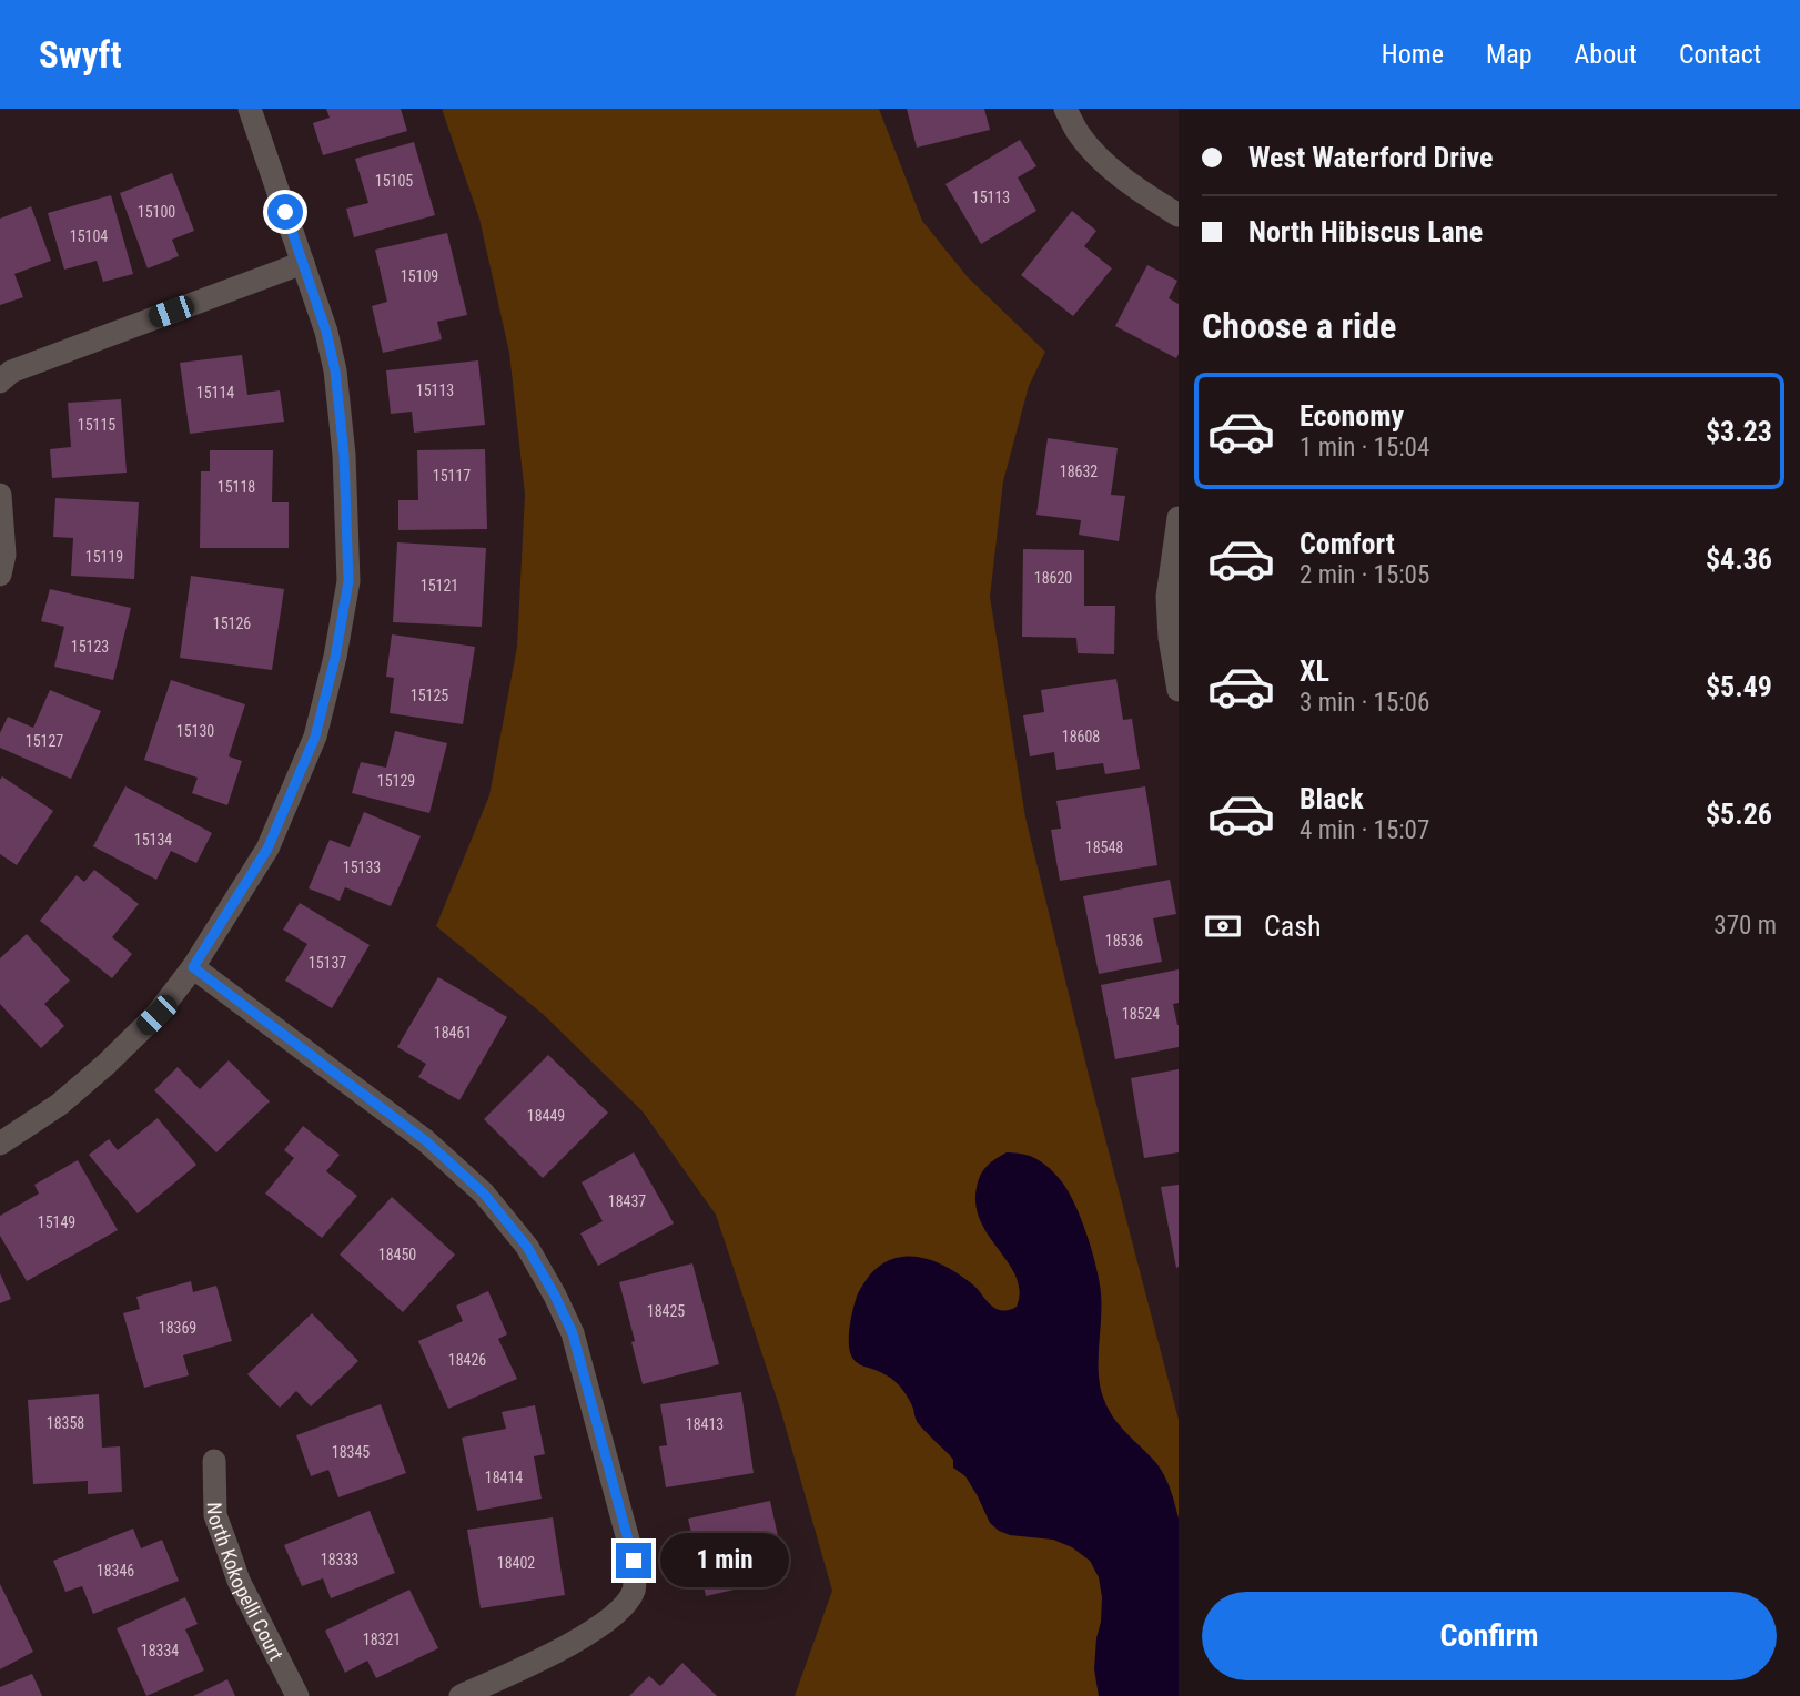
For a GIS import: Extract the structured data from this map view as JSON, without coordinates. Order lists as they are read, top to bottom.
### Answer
{
  "streets": {
    "street": ["North Kokopelli Court"]
  },
  "house_numbers": [
    "15105",
    "15113",
    "15100",
    "15104",
    "15109",
    "15113",
    "15114",
    "15115",
    "18632",
    "15117",
    "15118",
    "15119",
    "18620",
    "15121",
    "15126",
    "15123",
    "15125",
    "15130",
    "18608",
    "15127",
    "15129",
    "15134",
    "18548",
    "15133",
    "18536",
    "15137",
    "18524",
    "18461",
    "18449",
    "18437",
    "15149",
    "18450",
    "18425",
    "18369",
    "18426",
    "18358",
    "18413",
    "18345",
    "18414",
    "18333",
    "18402",
    "18346",
    "18321",
    "18334"
  ],
  "page": {
    "header": "Swyft",
    "nav": [
      "Home",
      "Map",
      "About",
      "Contact"
    ],
    "banner": ["West Waterford Drive", "North Hibiscus Lane"],
    "heading": "Choose a ride",
    "list": [
      {
        "name": "Economy",
        "note": "1 min · 15:04",
        "value": "$3.23"
      },
      {
        "name": "Comfort",
        "note": "2 min · 15:05",
        "value": "$4.36"
      },
      {
        "name": "XL",
        "note": "3 min · 15:06",
        "value": "$5.49"
      },
      {
        "name": "Black",
        "note": "4 min · 15:07",
        "value": "$5.26"
      }
    ],
    "pay": ["Cash", "370 m"],
    "bubble": "1 min",
    "buttons": "Confirm"
  }
}
